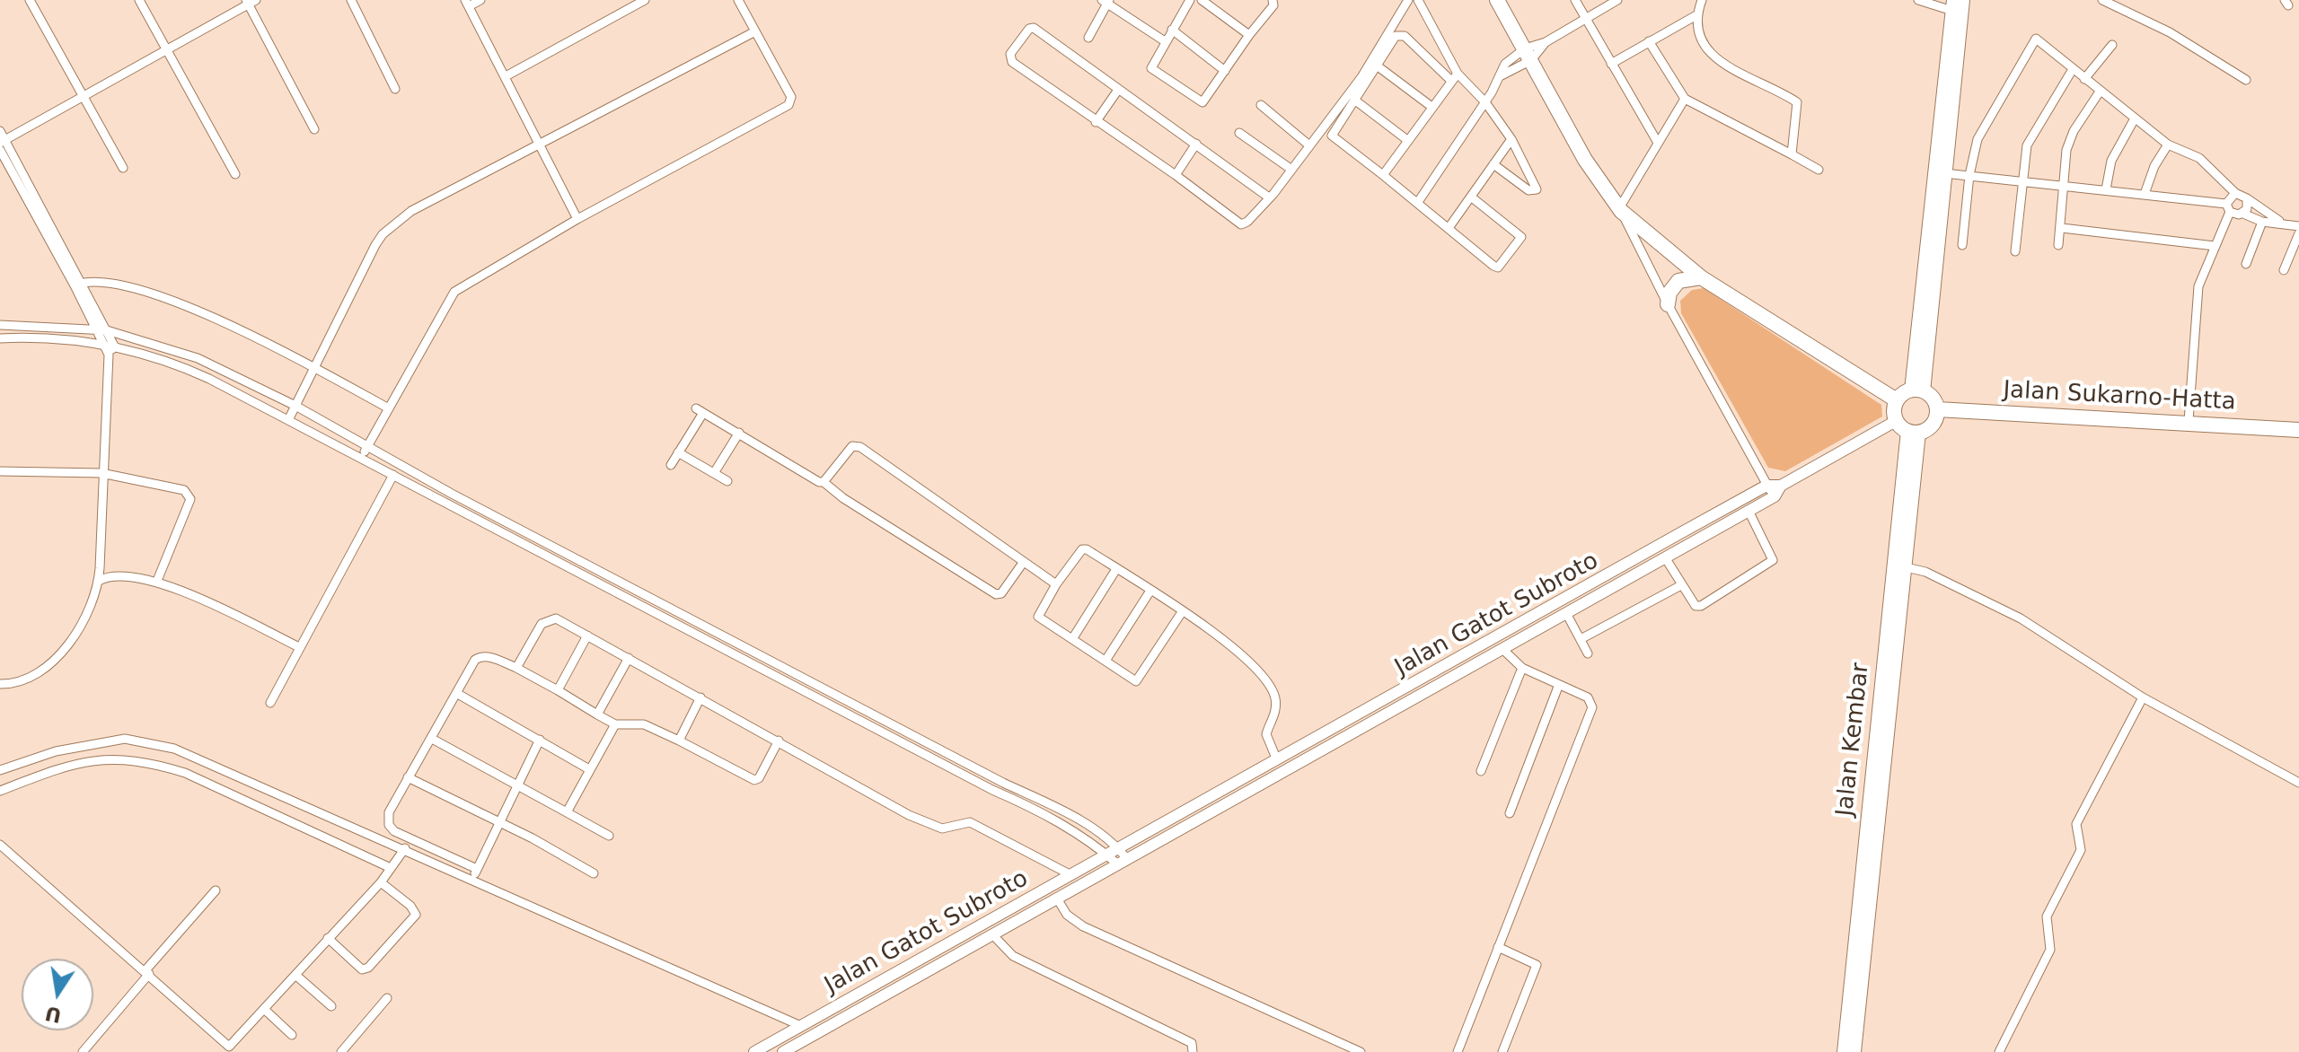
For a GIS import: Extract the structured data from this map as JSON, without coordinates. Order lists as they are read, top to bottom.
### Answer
{
  "streets": {
    "highway": ["Jalan Sukarno-Hatta"],
    "main road": ["Jalan Kembar"],
    "street": ["Jalan Gatot Subroto"]
  },
  "crossings": [
    ["Jalan Sukarno-Hatta", "Jalan Gatot Subroto"],
    ["Jalan Sukarno-Hatta", "Jalan Kembar"],
    ["Jalan Gatot Subroto", "Jalan Kembar"]
  ],
  "north": "bottom"
}
